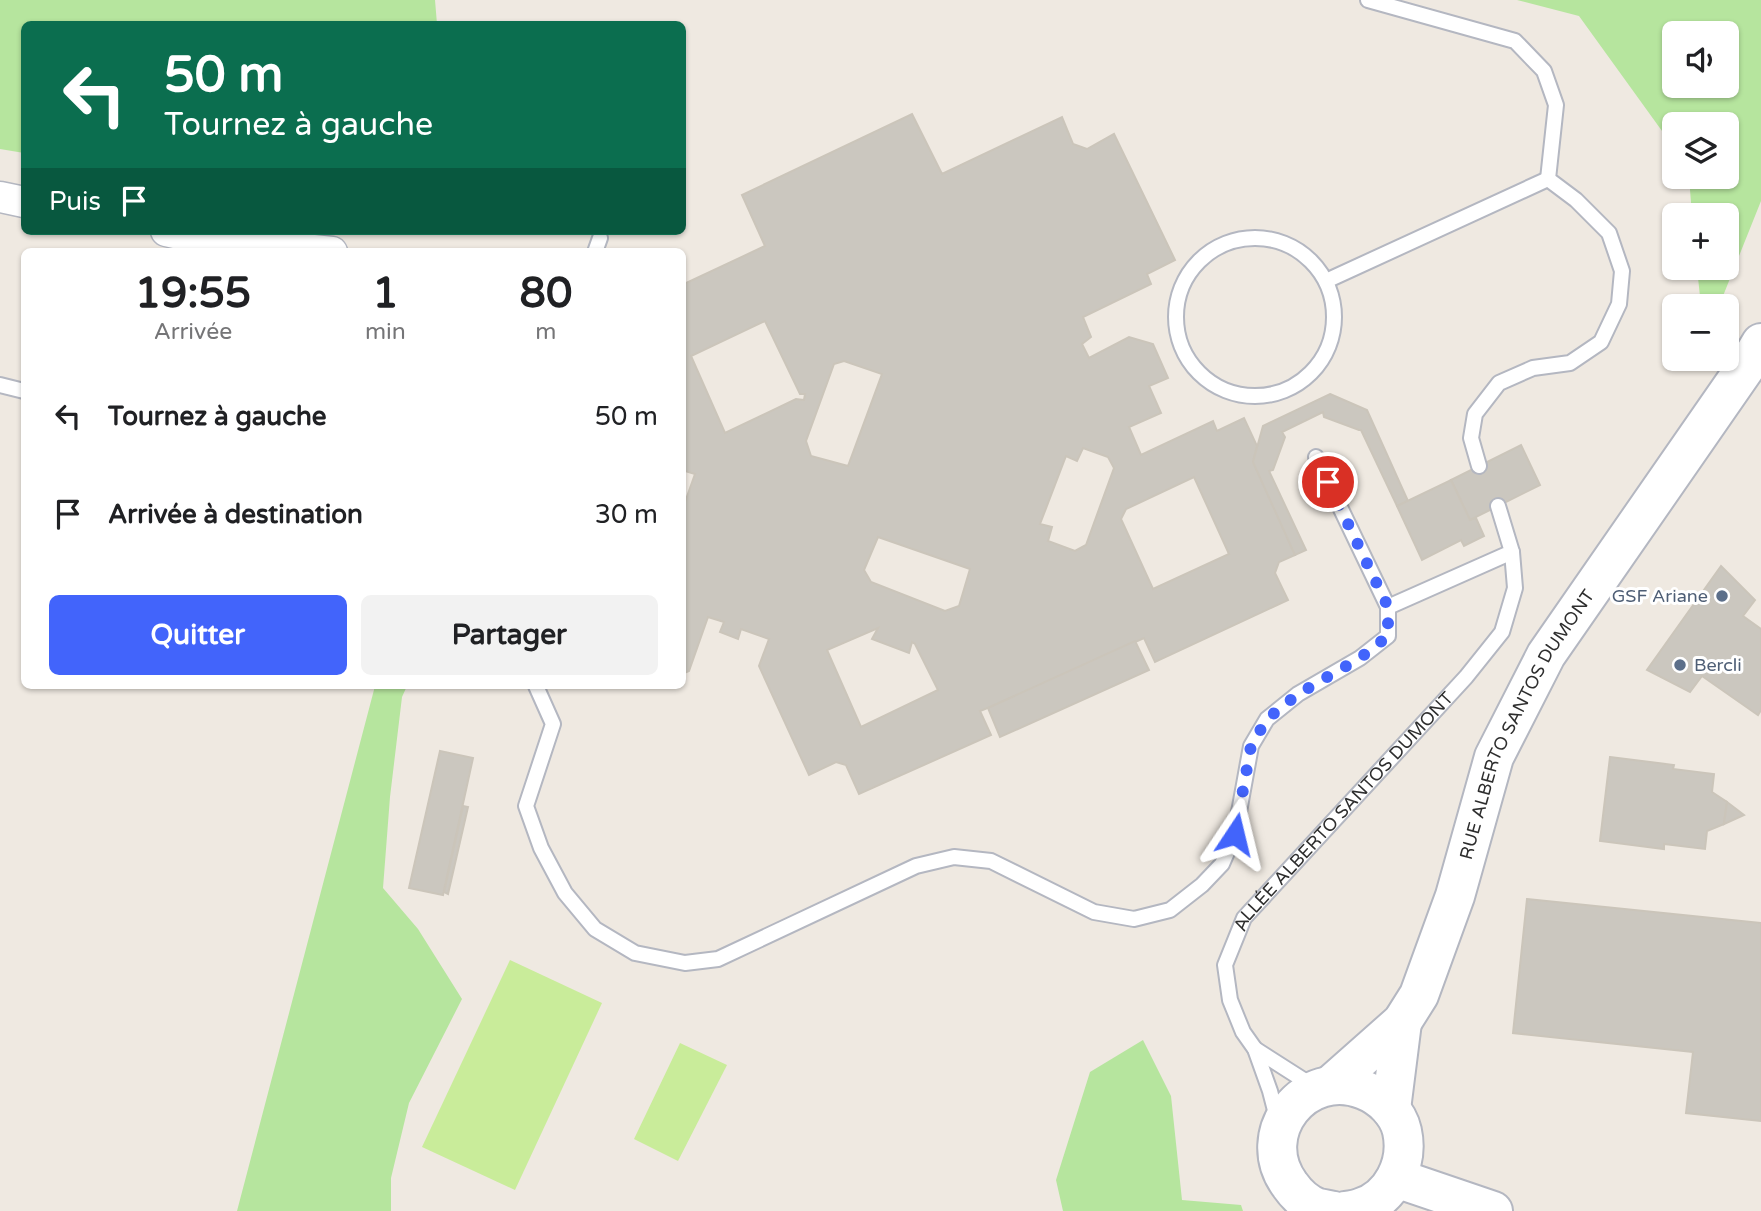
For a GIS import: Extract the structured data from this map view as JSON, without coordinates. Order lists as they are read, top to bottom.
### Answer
{
  "streets": {
    "street": ["RUE ALBERTO SANTOS DUMONT"],
    "lane": ["ALLÉE ALBERTO SANTOS DUMONT"]
  },
  "crossings": [
    ["RUE ALBERTO SANTOS DUMONT", "ALLÉE ALBERTO SANTOS DUMONT"]
  ],
  "places": ["GSF Ariane", "Bercli"],
  "page": {
    "map_buttons": ["+", "−"],
    "turn": ["50 m", "Tournez à gauche"],
    "then": "Puis",
    "eta": [
      "19:55",
      "Arrivée",
      "1",
      "min",
      "80",
      "m"
    ],
    "list": [
      {
        "name": "Tournez à gauche",
        "value": "50 m"
      },
      {
        "name": "Arrivée à destination",
        "value": "30 m"
      }
    ],
    "buttons": ["Quitter", "Partager"]
  }
}
